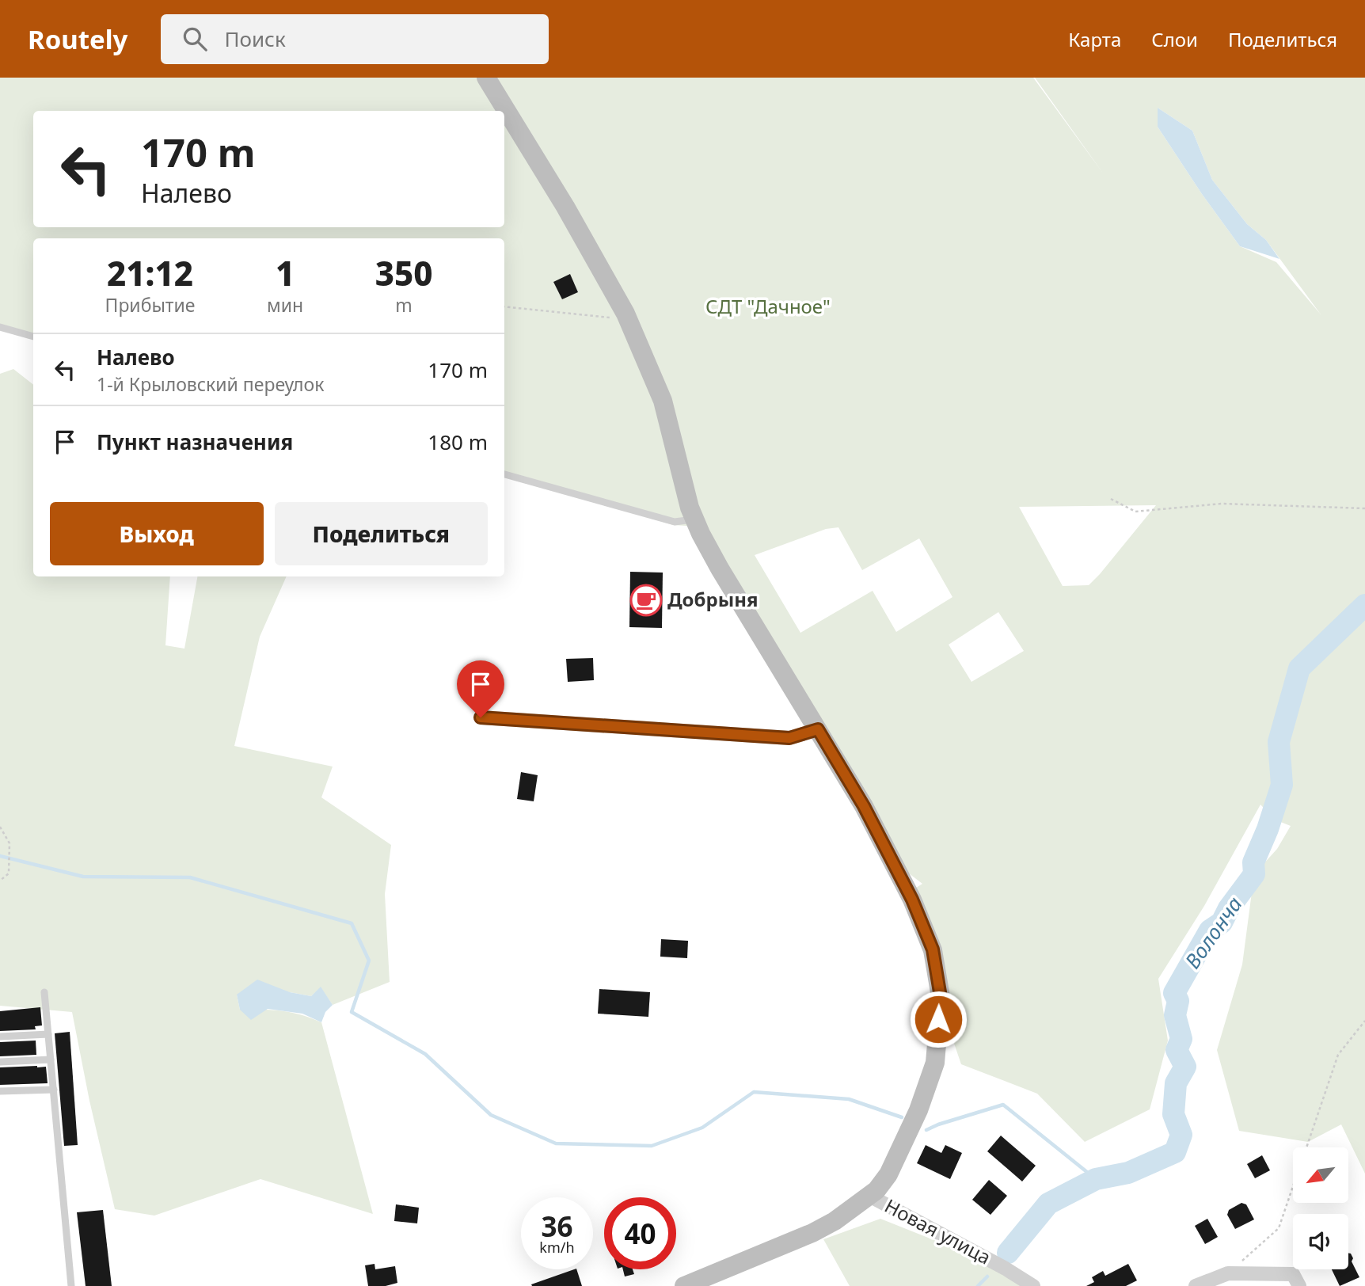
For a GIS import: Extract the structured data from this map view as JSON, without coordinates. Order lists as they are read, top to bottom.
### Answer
{
  "streets": {
    "street": ["Новая улица"]
  },
  "water": ["Волонча"],
  "parks": ["СДТ \"Дачное\""],
  "places": {
    "cafe": ["Добрыня"]
  },
  "north": "bottom left",
  "page": {
    "header": "Routely",
    "search": "Поиск",
    "nav": ["Карта", "Слои", "Поделиться"],
    "turn": ["170 m", "Налево"],
    "eta": [
      "21:12",
      "Прибытие",
      "1",
      "мин",
      "350",
      "m"
    ],
    "list": [
      {
        "name": "Налево",
        "note": "1-й Крыловский переулок",
        "value": "170 m"
      },
      {
        "name": "Пункт назначения",
        "value": "180 m"
      }
    ],
    "buttons": ["Выход", "Поделиться"],
    "speed": "36 km/h",
    "limit": "40"
  }
}
